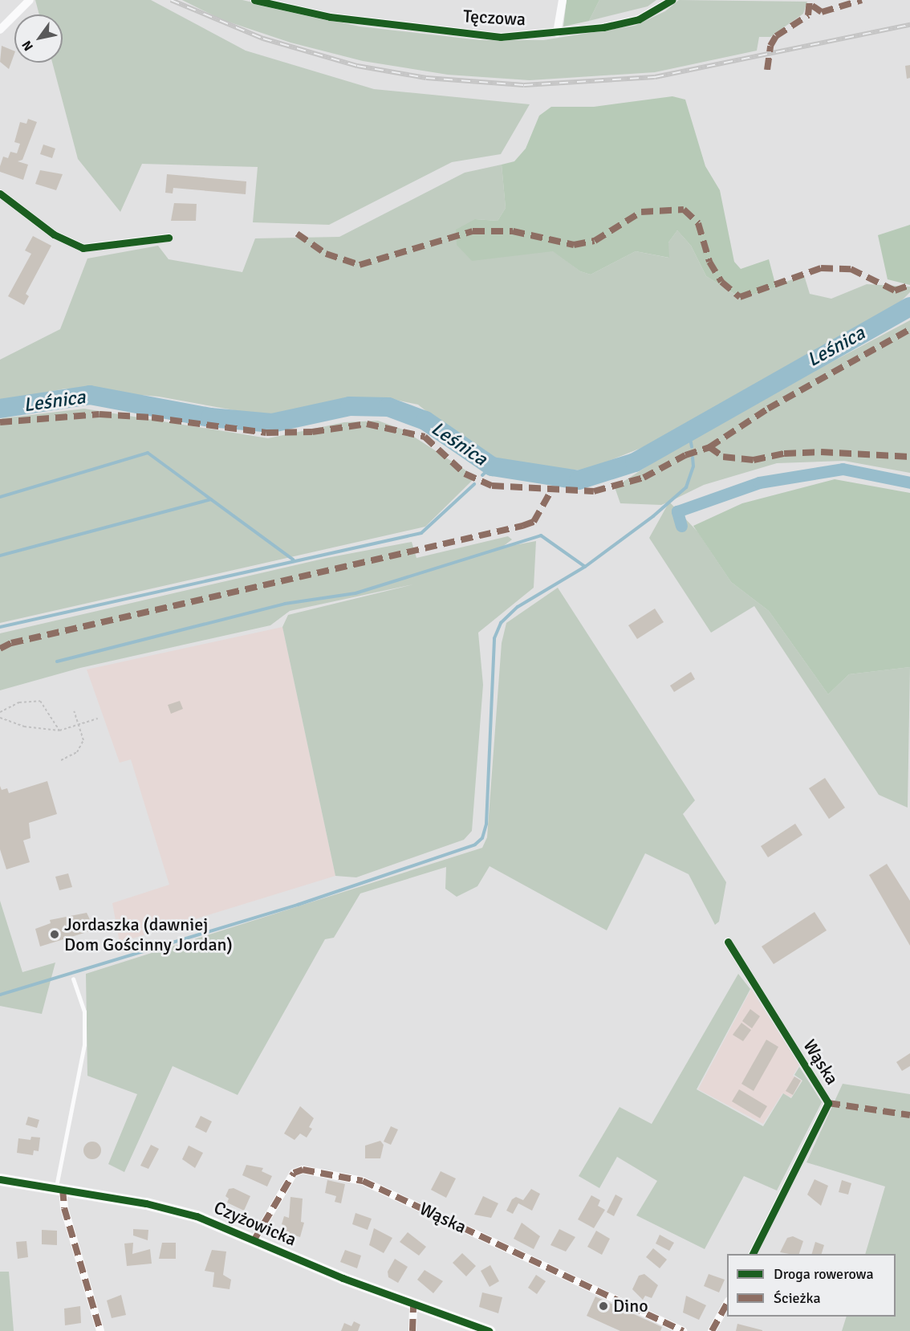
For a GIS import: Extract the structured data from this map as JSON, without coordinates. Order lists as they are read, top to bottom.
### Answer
{
  "streets": {
    "street": ["Tęczowa", "Wąska", "Czyżowicka"]
  },
  "crossings": [
    ["Wąska", "Czyżowicka"]
  ],
  "water": ["Leśnica"],
  "places": ["Jordaszka (dawniej Dom Gościnny Jordan)", "Dino"],
  "legend": ["Droga rowerowa", "Ścieżka"],
  "north": "bottom left"
}
